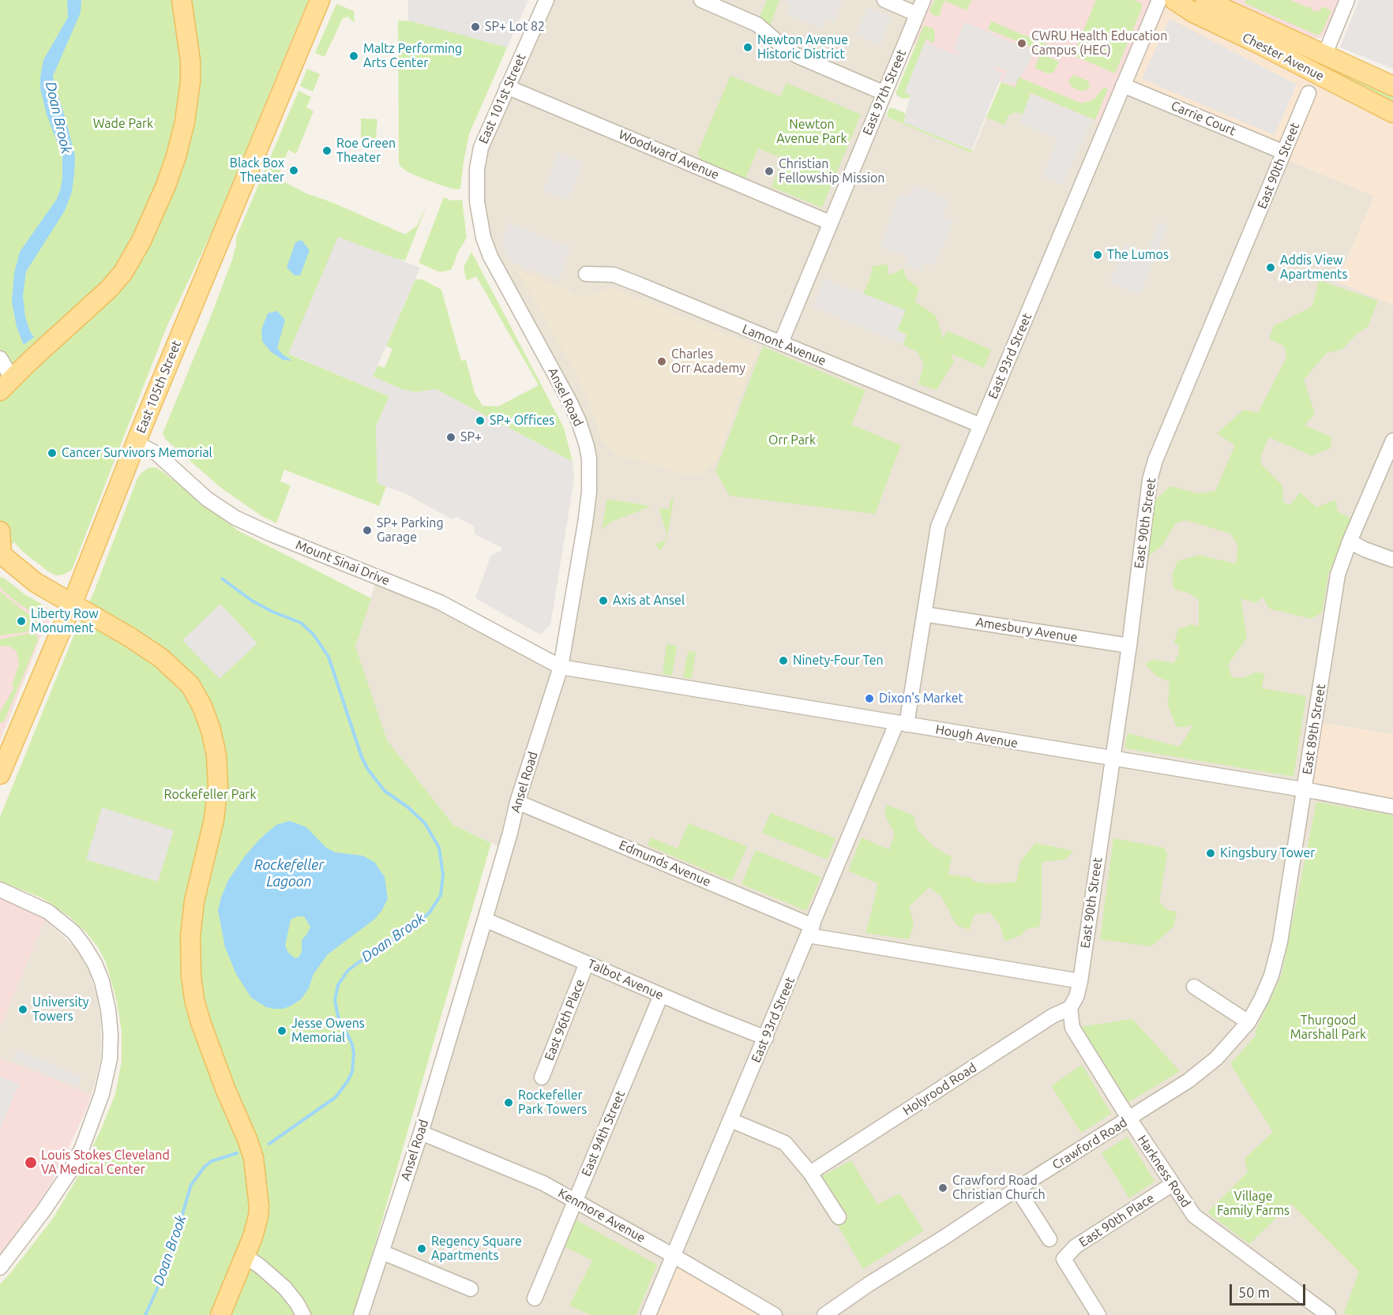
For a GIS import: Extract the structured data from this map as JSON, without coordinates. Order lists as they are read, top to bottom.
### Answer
{
  "streets": {
    "main road": ["Chester Avenue", "East 105th Street"],
    "street": [
      "East 97th Street",
      "East 101st Street",
      "Carrie Court",
      "Woodward Avenue",
      "East 90th Street",
      "Lamont Avenue",
      "East 93rd Street",
      "Ansel Road",
      "Mount Sinai Drive",
      "Amesbury Avenue",
      "East 89th Street",
      "Hough Avenue",
      "Edmunds Avenue",
      "Talbot Avenue",
      "East 96th Place",
      "Holyrood Road",
      "East 94th Street",
      "Crawford Road",
      "Harkness Road",
      "Kenmore Avenue",
      "East 90th Place"
    ]
  },
  "crossings": [
    ["East 97th Street", "Woodward Avenue"],
    ["East 97th Street", "Lamont Avenue"],
    ["East 101st Street", "Woodward Avenue"],
    ["East 101st Street", "Ansel Road"],
    ["Carrie Court", "East 90th Street"],
    ["Carrie Court", "East 93rd Street"],
    ["East 90th Street", "Amesbury Avenue"],
    ["East 90th Street", "Hough Avenue"],
    ["East 90th Street", "Edmunds Avenue"],
    ["Lamont Avenue", "East 93rd Street"],
    ["East 93rd Street", "Amesbury Avenue"],
    ["East 93rd Street", "Hough Avenue"],
    ["East 93rd Street", "Edmunds Avenue"],
    ["East 93rd Street", "Talbot Avenue"],
    ["East 93rd Street", "Kenmore Avenue"],
    ["East 105th Street", "Mount Sinai Drive"],
    ["Ansel Road", "Mount Sinai Drive"],
    ["Ansel Road", "Hough Avenue"],
    ["Ansel Road", "Edmunds Avenue"],
    ["Ansel Road", "Talbot Avenue"],
    ["Ansel Road", "Kenmore Avenue"],
    ["Mount Sinai Drive", "Hough Avenue"],
    ["East 89th Street", "Hough Avenue"],
    ["East 89th Street", "Crawford Road"],
    ["Talbot Avenue", "East 96th Place"],
    ["Talbot Avenue", "East 94th Street"],
    ["Holyrood Road", "Harkness Road"],
    ["East 94th Street", "Kenmore Avenue"],
    ["Crawford Road", "Harkness Road"],
    ["Harkness Road", "East 90th Place"]
  ],
  "water": ["Doan Brook", "Rockefeller Lagoon"],
  "parks": [
    "Wade Park",
    "Newton Avenue Park",
    "Orr Park",
    "Rockefeller Park",
    "Thurgood Marshall Park",
    "Village Family Farms"
  ],
  "places": [
    "SP+ Lot 82",
    "CWRU Health Education Campus (HEC)",
    "Newton Avenue Historic District",
    "Maltz Performing Arts Center",
    "Roe Green Theater",
    "Black Box Theater",
    "Christian Fellowship Mission",
    "The Lumos",
    "Addis View Apartments",
    "Charles Orr Academy",
    "SP+ Offices",
    "SP+",
    "Cancer Survivors Memorial",
    "SP+ Parking Garage",
    "Axis at Ansel",
    "Liberty Row Monument",
    "Ninety-Four Ten",
    "Dixon's Market",
    "Kingsbury Tower",
    "University Towers",
    "Jesse Owens Memorial",
    "Rockefeller Park Towers",
    "Louis Stokes Cleveland VA Medical Center",
    "Crawford Road Christian Church",
    "Regency Square Apartments"
  ],
  "scale_bar": "50 m"
}
